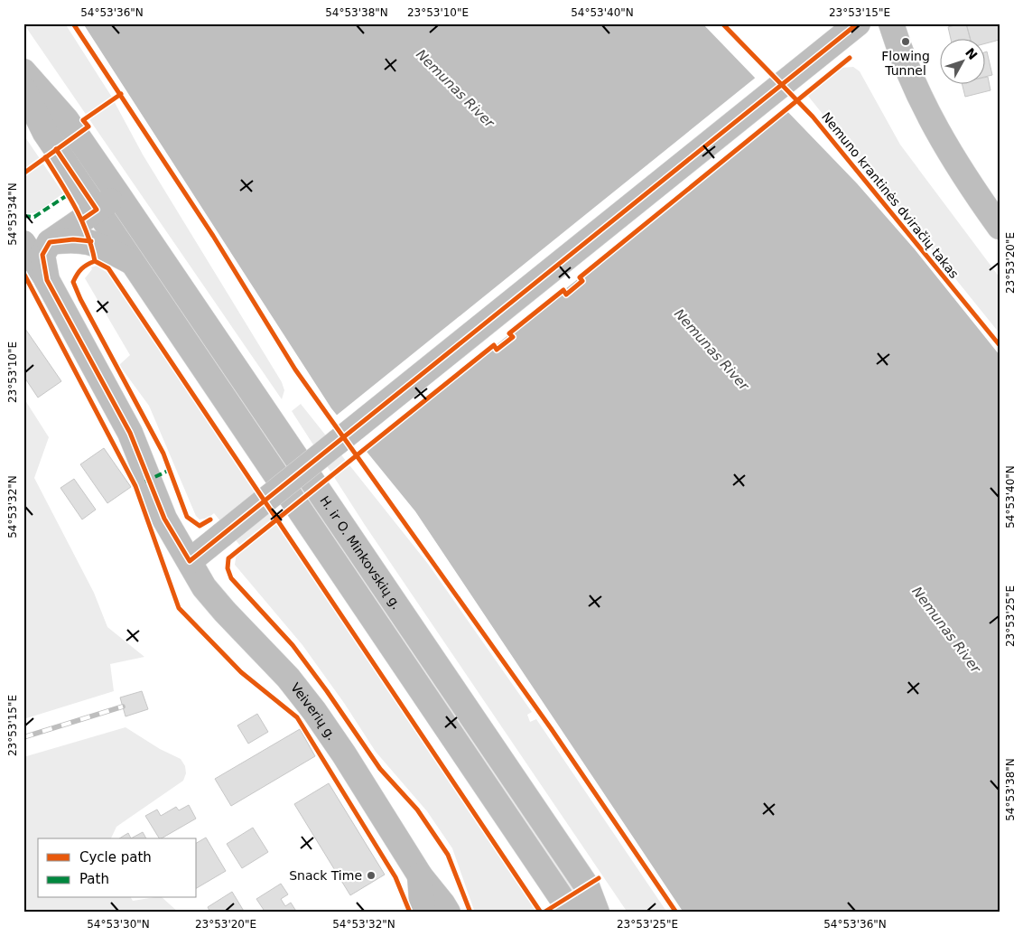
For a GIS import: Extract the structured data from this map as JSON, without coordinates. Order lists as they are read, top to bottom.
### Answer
{
  "streets": {
    "main road": ["H. ir O. Minkovskių g.", "Veiverių g."],
    "cycle path": ["Nemuno krantinės dviračių takas"]
  },
  "water": ["Nemunas River"],
  "places": ["Flowing Tunnel", "Snack Time"],
  "legend": ["Cycle path", "Path"],
  "north": "top right",
  "coordinates": [
    "54°53'36\"N",
    "54°53'38\"N",
    "23°53'10\"E",
    "54°53'40\"N",
    "23°53'15\"E",
    "54°53'34\"N",
    "23°53'20\"E",
    "54°53'32\"N",
    "23°53'25\"E",
    "54°53'30\"N"
  ]
}
